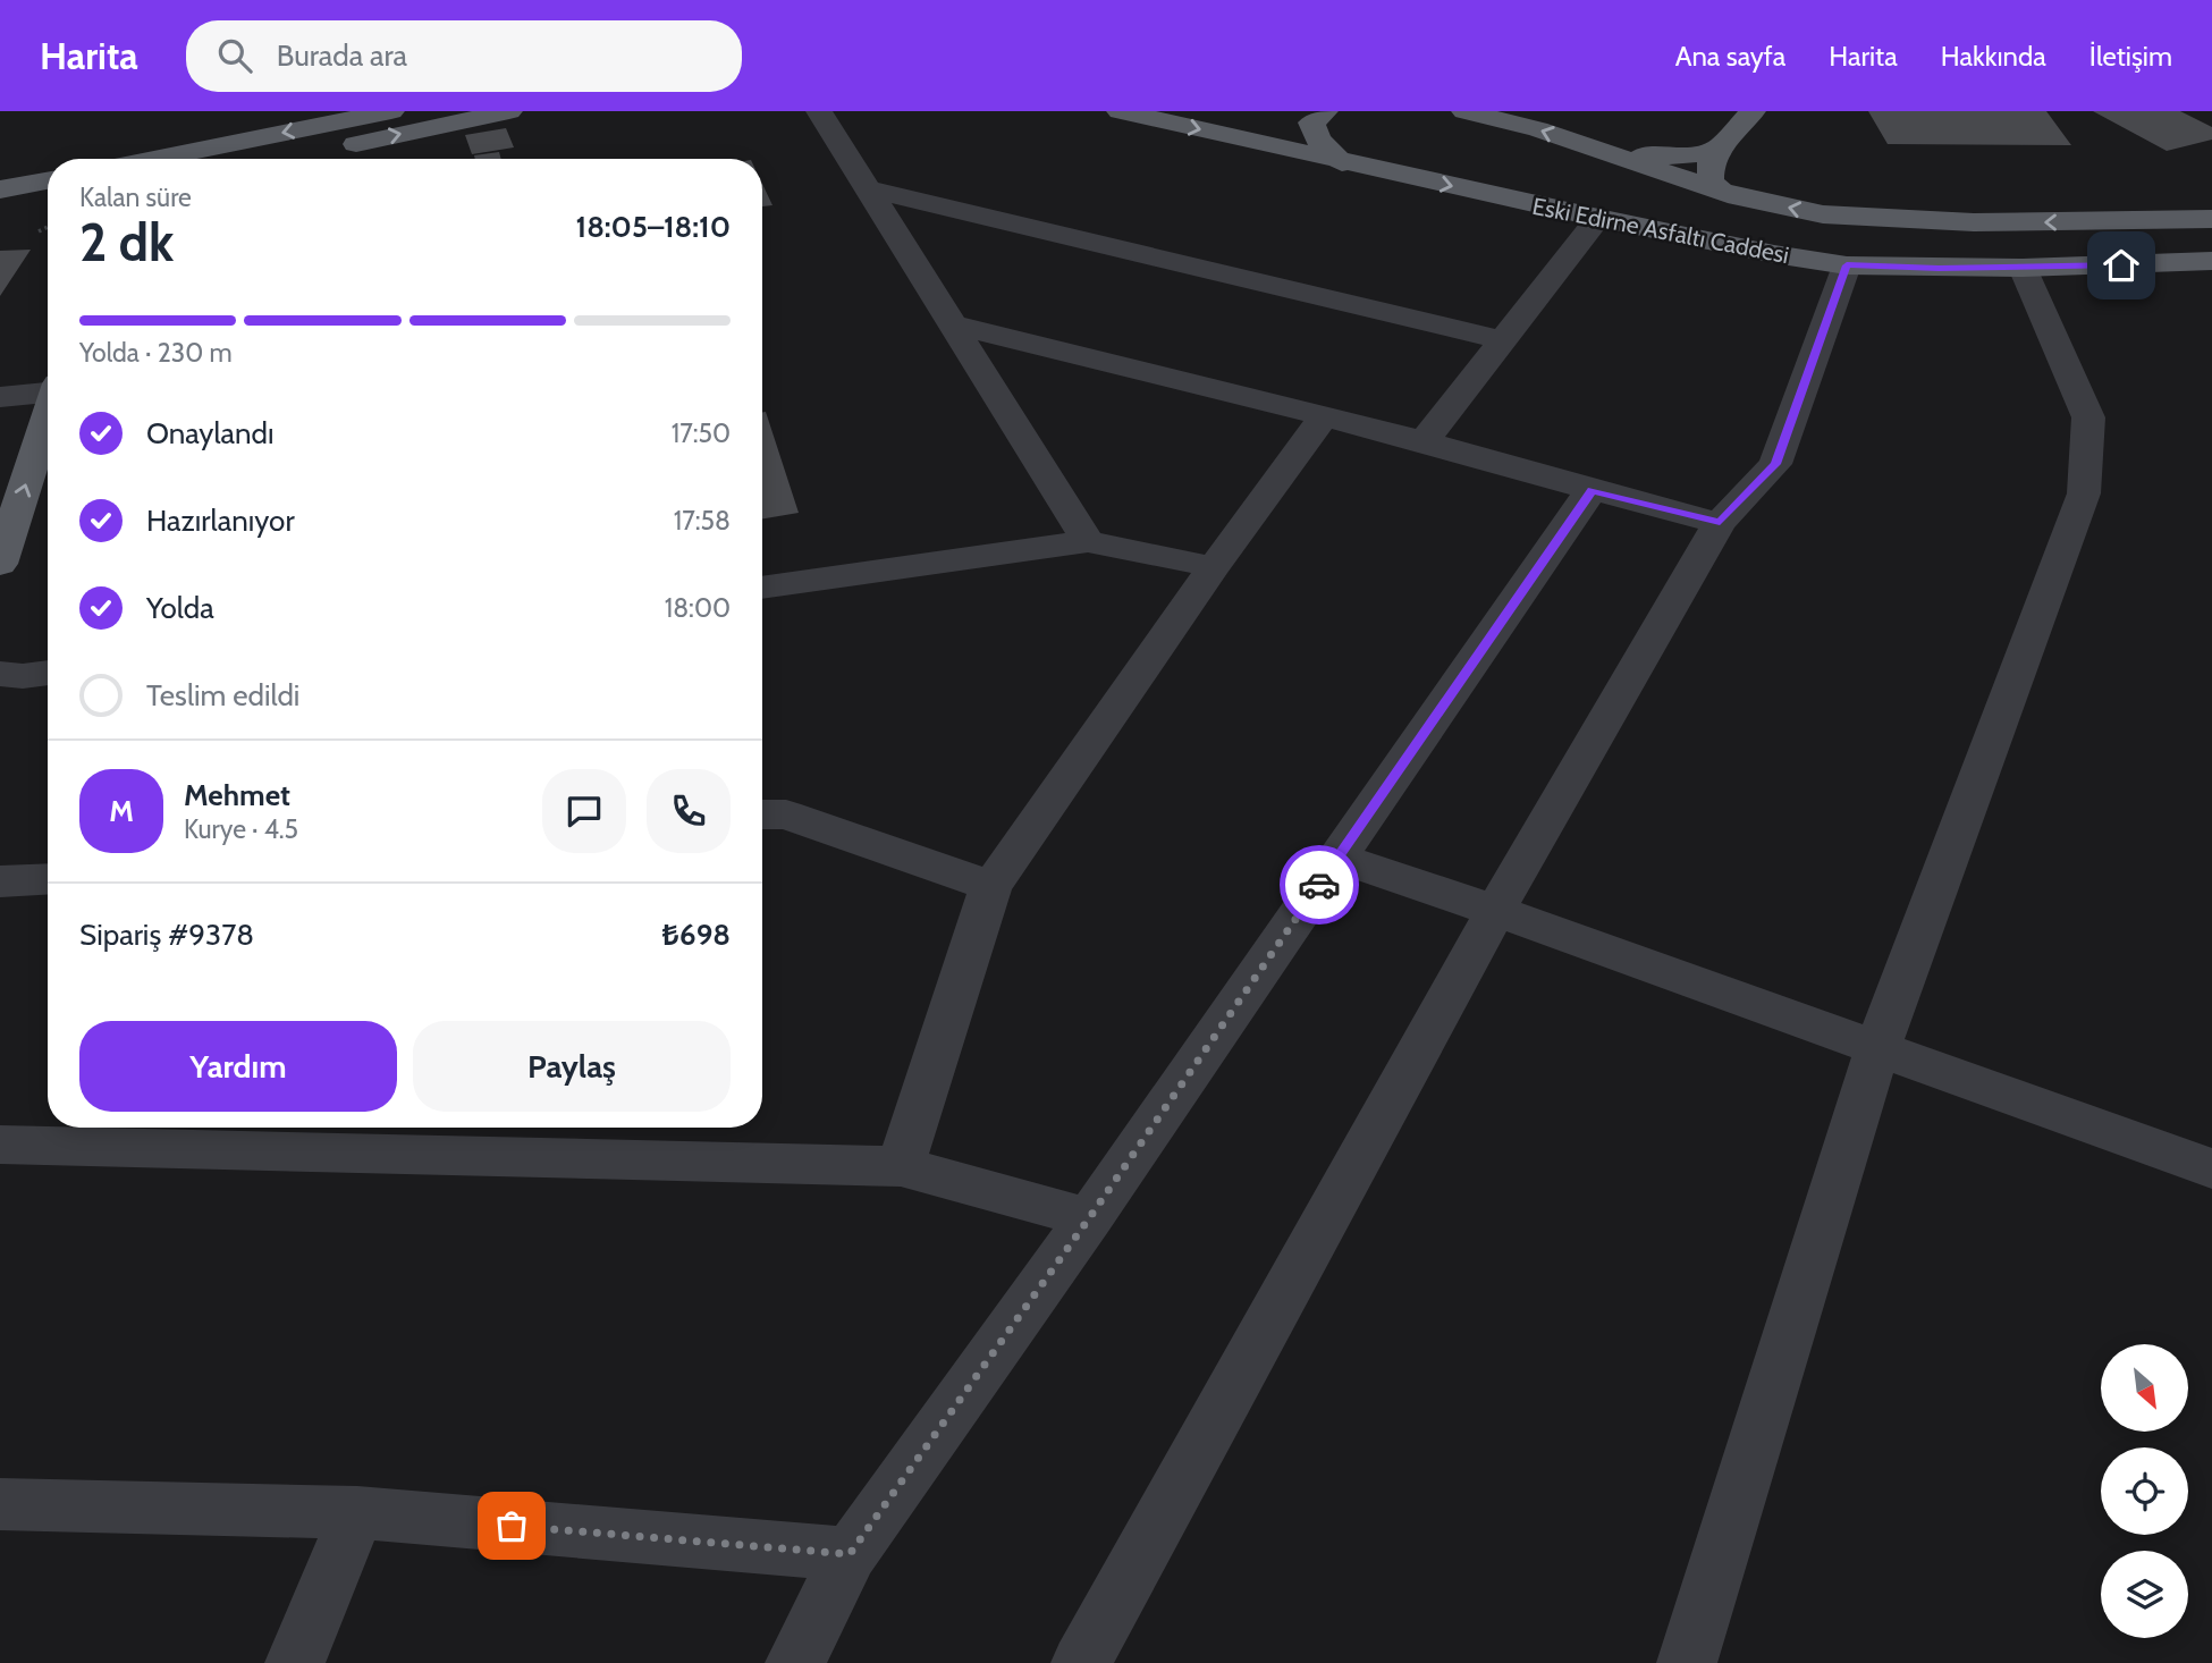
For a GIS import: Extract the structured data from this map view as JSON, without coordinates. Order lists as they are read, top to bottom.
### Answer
{
  "streets": {
    "main road": ["Eski Edirne Asfaltı Caddesi"]
  },
  "north": "bottom right",
  "page": {
    "header": "Harita",
    "search": "Burada ara",
    "nav": [
      "Ana sayfa",
      "Harita",
      "Hakkında",
      "İletişim"
    ],
    "heading": ["2 dk", "Kalan süre", "18:05–18:10"],
    "panel": [
      "Mehmet",
      "Kurye · 4.5",
      "Sipariş #9378",
      "₺698"
    ],
    "bar": "Yolda · 230 m",
    "list": [
      ["Onaylandı", "17:50"],
      ["Hazırlanıyor", "17:58"],
      ["Yolda", "18:00"],
      "Teslim edildi"
    ],
    "round": "M",
    "buttons": ["Yardım", "Paylaş"]
  }
}
